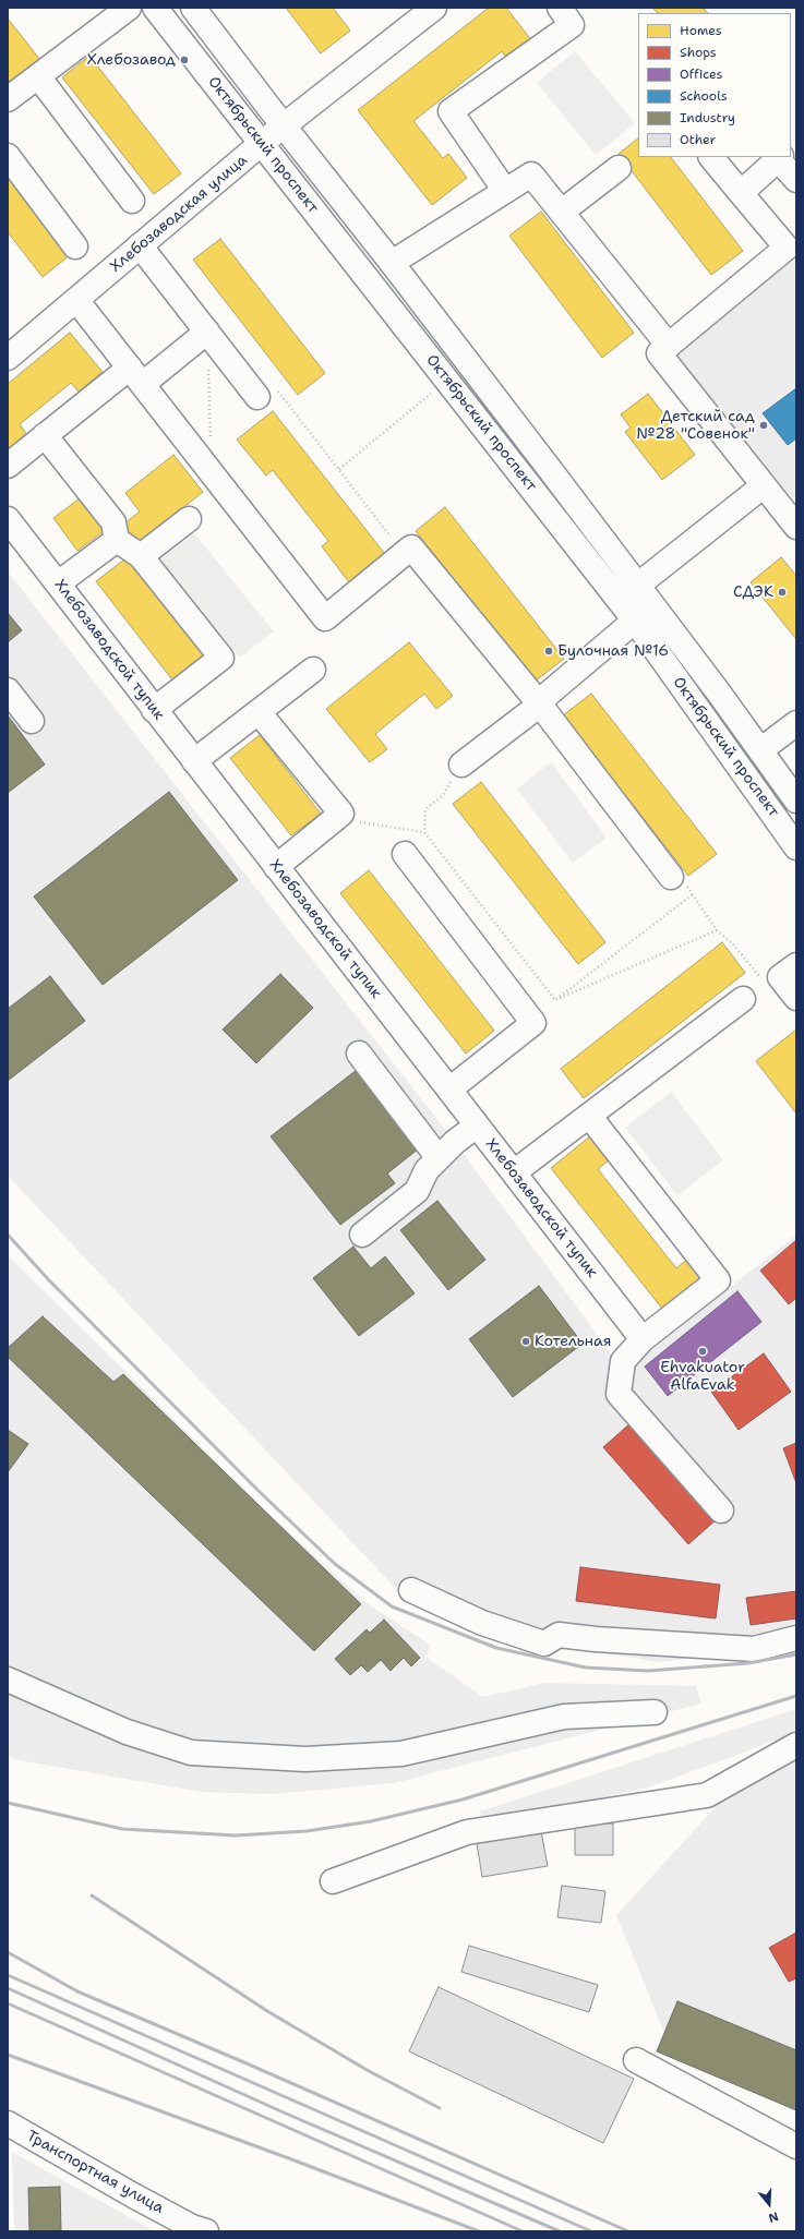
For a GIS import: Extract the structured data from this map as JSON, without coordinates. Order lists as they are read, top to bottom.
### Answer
{
  "streets": {
    "main road": [
      "Октябрьский проспект",
      "Хлебозаводская улица",
      "Хлебозаводской тупик",
      "Транспортная улица"
    ]
  },
  "crossings": [
    ["Октябрьский проспект", "Хлебозаводская улица"]
  ],
  "places": [
    "Хлебозавод",
    "Детский сад №28 \"Совенок\"",
    "СДЭК",
    "Булочная №16",
    "Котельная",
    "Ehvakuator AlfaEvak"
  ],
  "legend": [
    "Homes",
    "Shops",
    "Offices",
    "Schools",
    "Industry",
    "Other"
  ],
  "north": "bottom"
}
